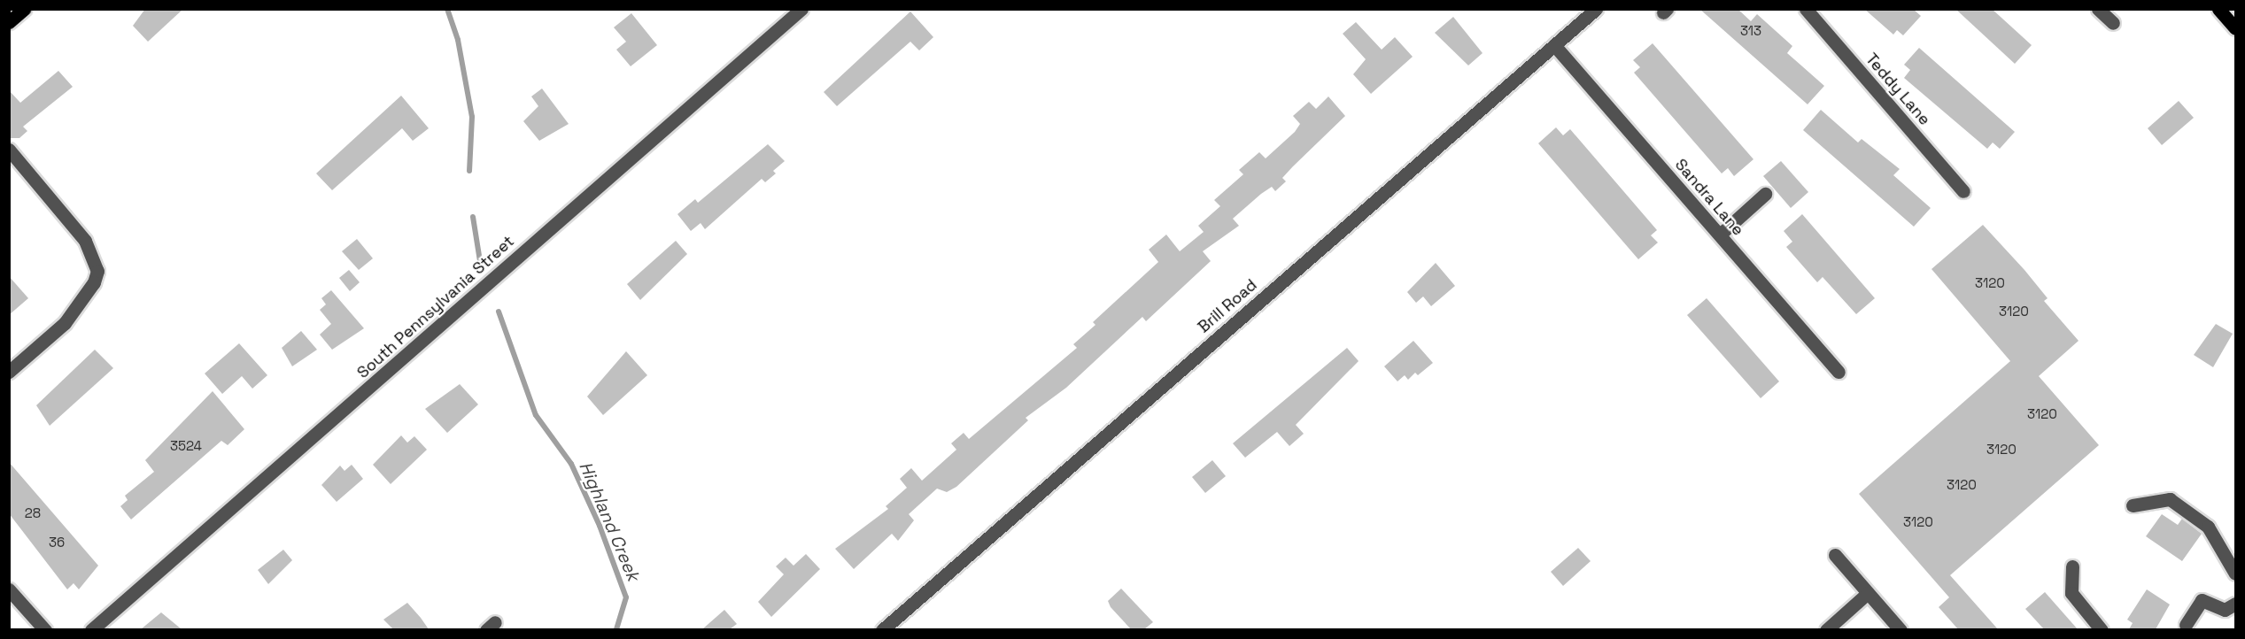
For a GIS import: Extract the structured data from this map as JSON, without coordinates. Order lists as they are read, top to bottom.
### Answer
{
  "streets": {
    "street": [
      "Teddy Lane",
      "Sandra Lane",
      "Brill Road",
      "South Pennsylvania Street"
    ]
  },
  "crossings": [
    ["Sandra Lane", "Brill Road"]
  ],
  "water": ["Highland Creek"],
  "house_numbers": [
    "313",
    "3120",
    "3120",
    "3120",
    "3524",
    "3120",
    "3120",
    "28",
    "3120",
    "36"
  ]
}
